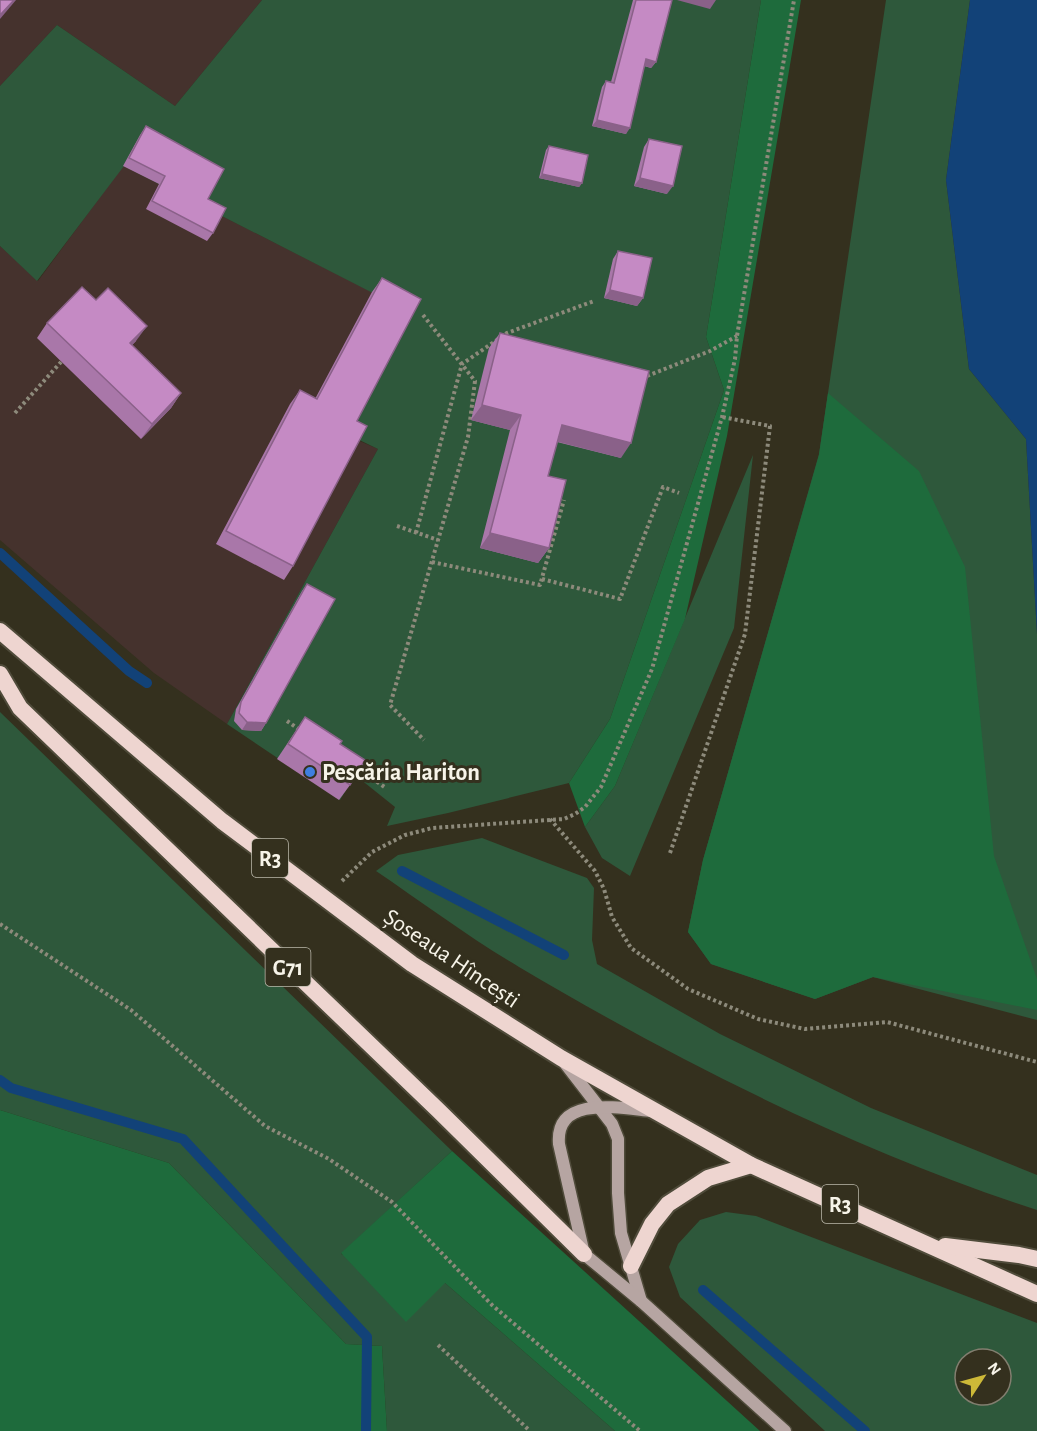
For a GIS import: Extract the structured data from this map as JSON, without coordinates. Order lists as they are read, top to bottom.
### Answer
{
  "streets": {
    "highway": ["R3", "Șoseaua Hîncești", "G71"]
  },
  "places": ["Pescăria Hariton"],
  "north": "top right"
}
